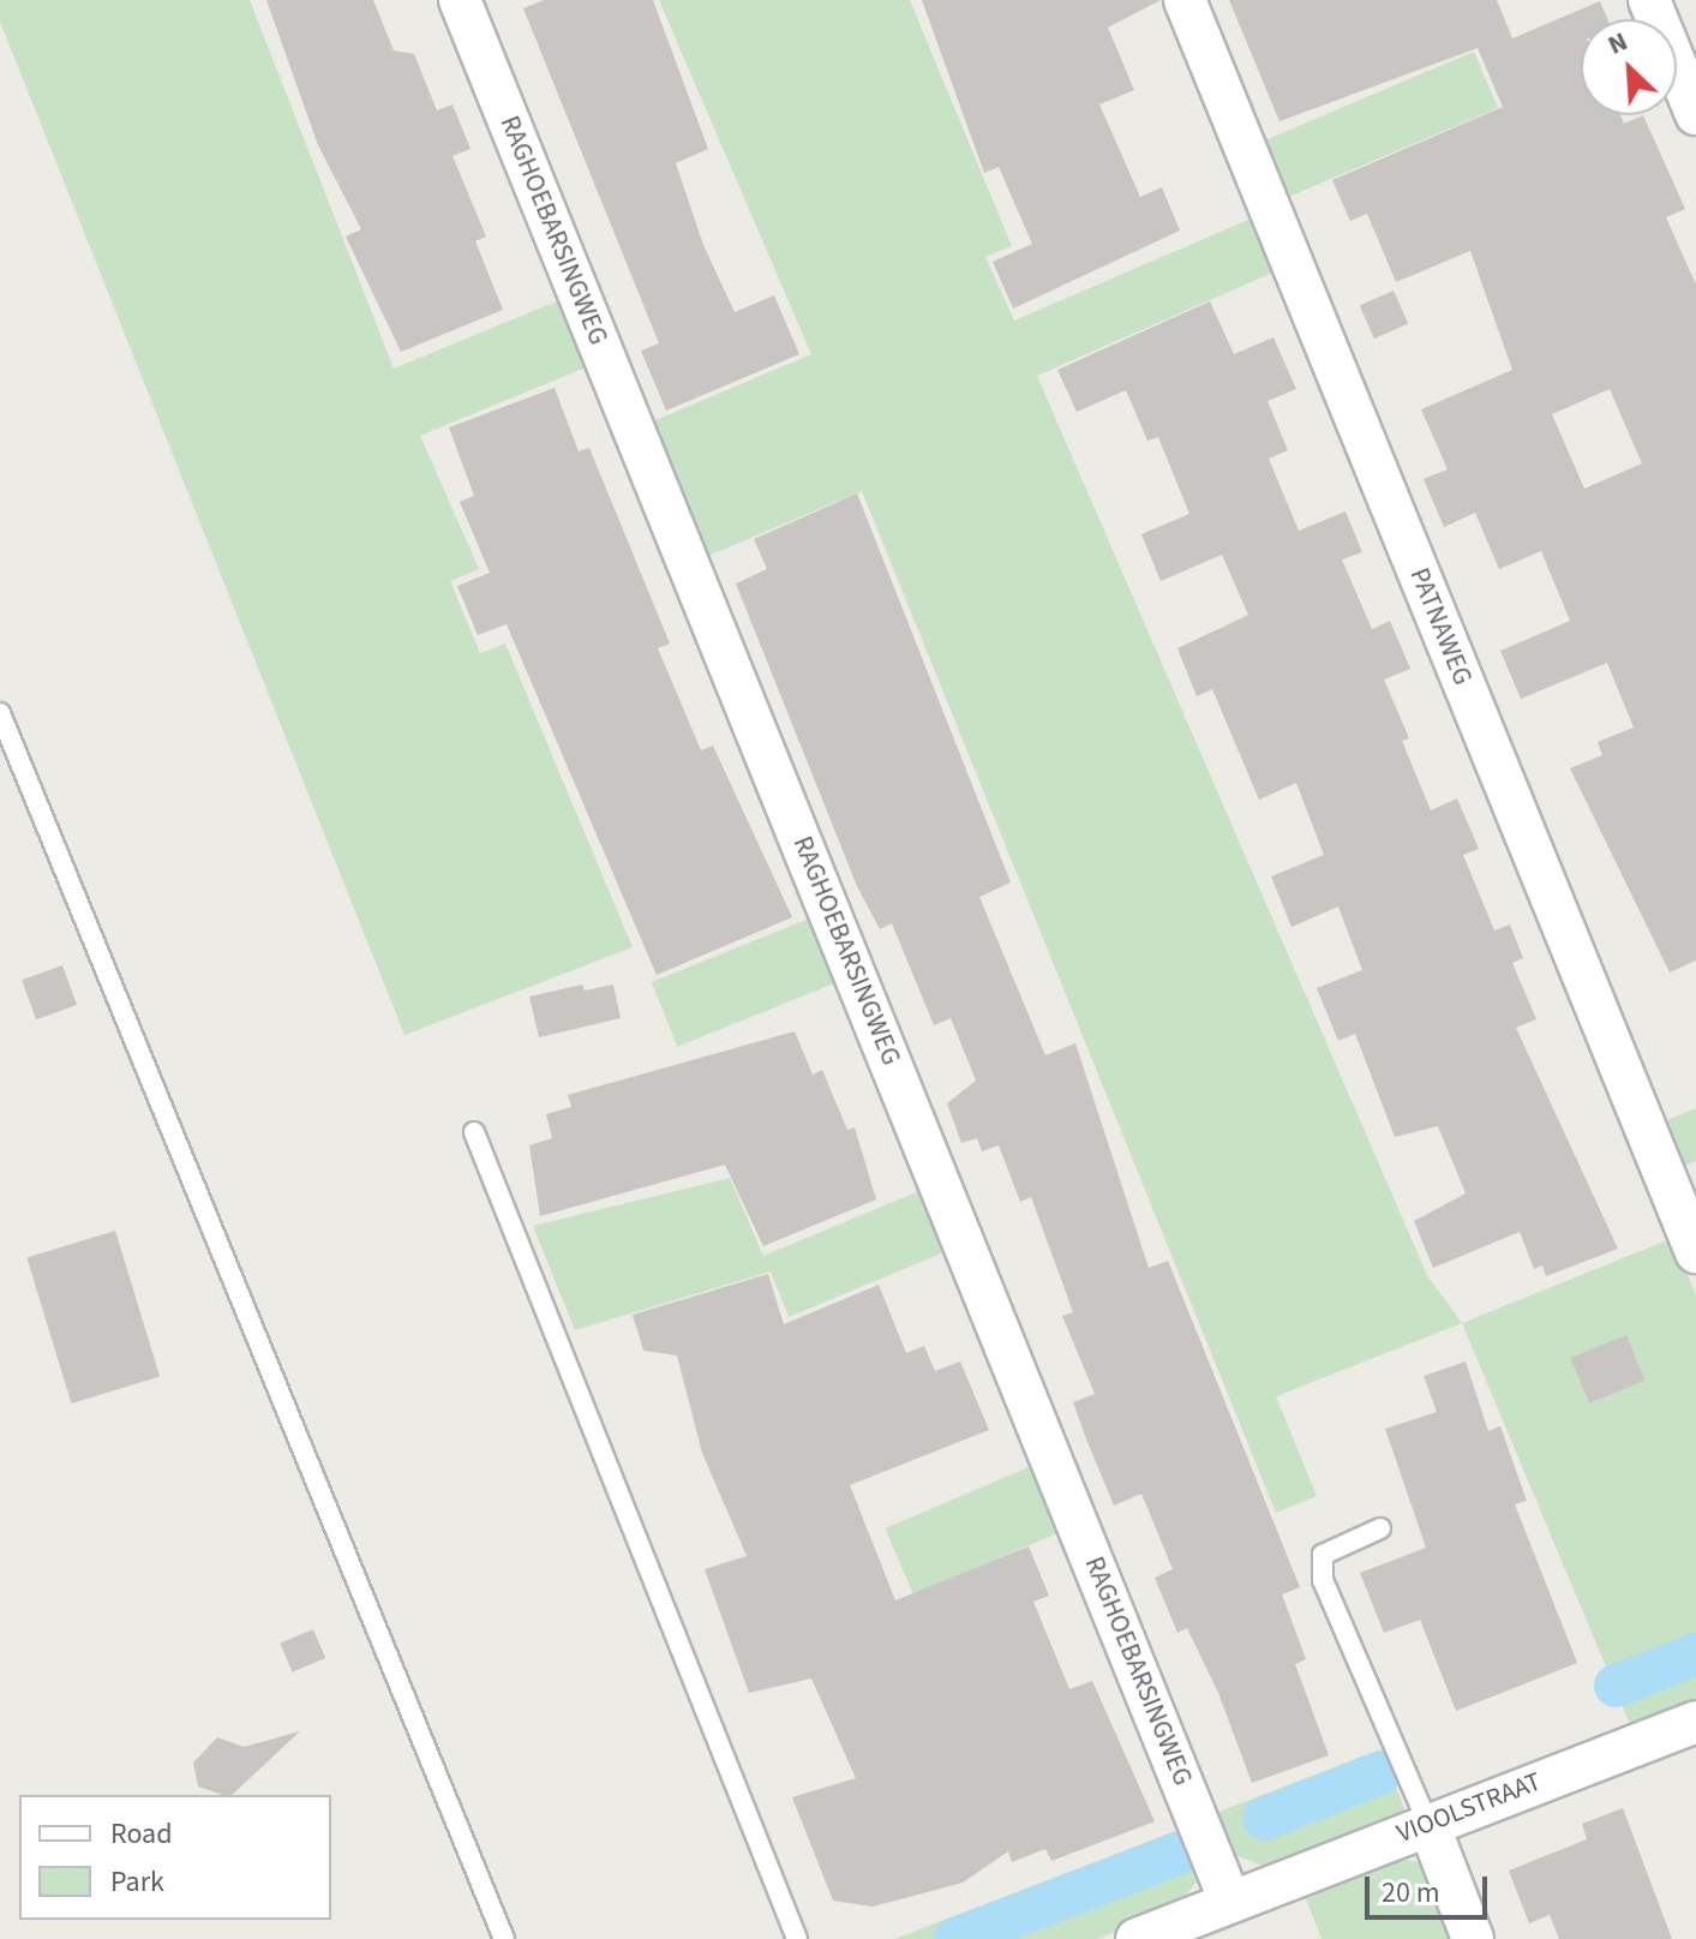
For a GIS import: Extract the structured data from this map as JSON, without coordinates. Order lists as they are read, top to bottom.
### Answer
{
  "streets": {
    "street": ["RAGHOEBARSINGWEG", "PATNAWEG", "VIOOLSTRAAT"]
  },
  "crossings": [
    ["RAGHOEBARSINGWEG", "VIOOLSTRAAT"]
  ],
  "legend": ["Road", "Park"],
  "scale_bar": "20 m",
  "north": "top left"
}
